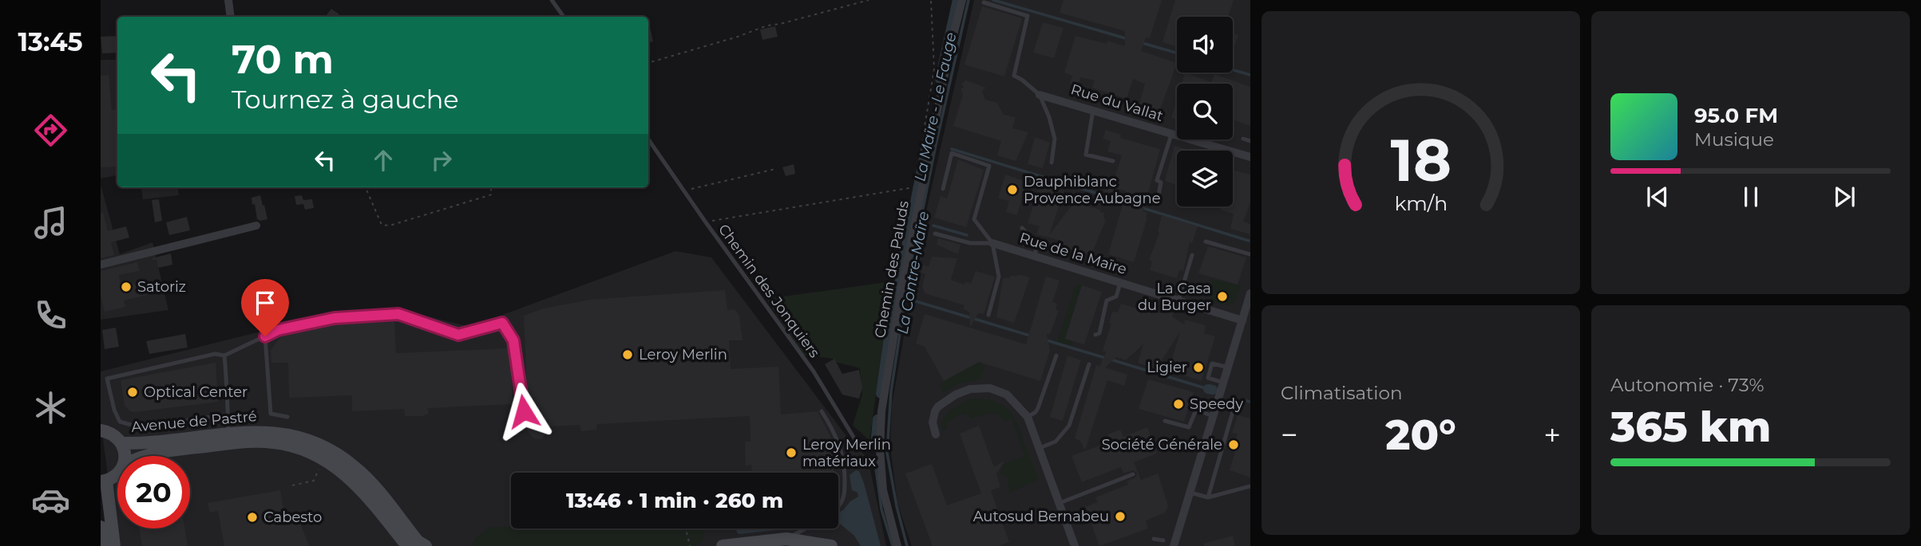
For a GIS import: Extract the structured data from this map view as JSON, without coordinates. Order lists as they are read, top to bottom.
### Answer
{
  "streets": {
    "street": [
      "Rue du Vallat",
      "Rue de la Maïre",
      "Chemin des Paluds",
      "Avenue de Pastré"
    ],
    "lane": ["Chemin des Jonquiers"]
  },
  "crossings": [
    ["Chemin des Paluds", "Chemin des Jonquiers"]
  ],
  "water": ["La Maïre - Le Fauge", "La Contre-Maïre"],
  "places": [
    "Dauphiblanc Provence Aubagne",
    "Satoriz",
    "La Casa du Burger",
    "Leroy Merlin",
    "Ligier",
    "Optical Center",
    "Speedy",
    "Société Générale",
    "Leroy Merlin matériaux",
    "Autosud Bernabeu",
    "Cabesto"
  ],
  "page": {
    "tabs": "13:45",
    "turn": ["70 m", "Tournez à gauche"],
    "song": ["95.0 FM", "Musique"],
    "tile": [
      "Climatisation",
      ["Autonomie · 73%", "365 km"]
    ],
    "heat": ["−", "20°", "+"],
    "limit": "20",
    "trip": "13:46 · 1 min · 260 m",
    "gauge": ["18", "km/h"]
  }
}
